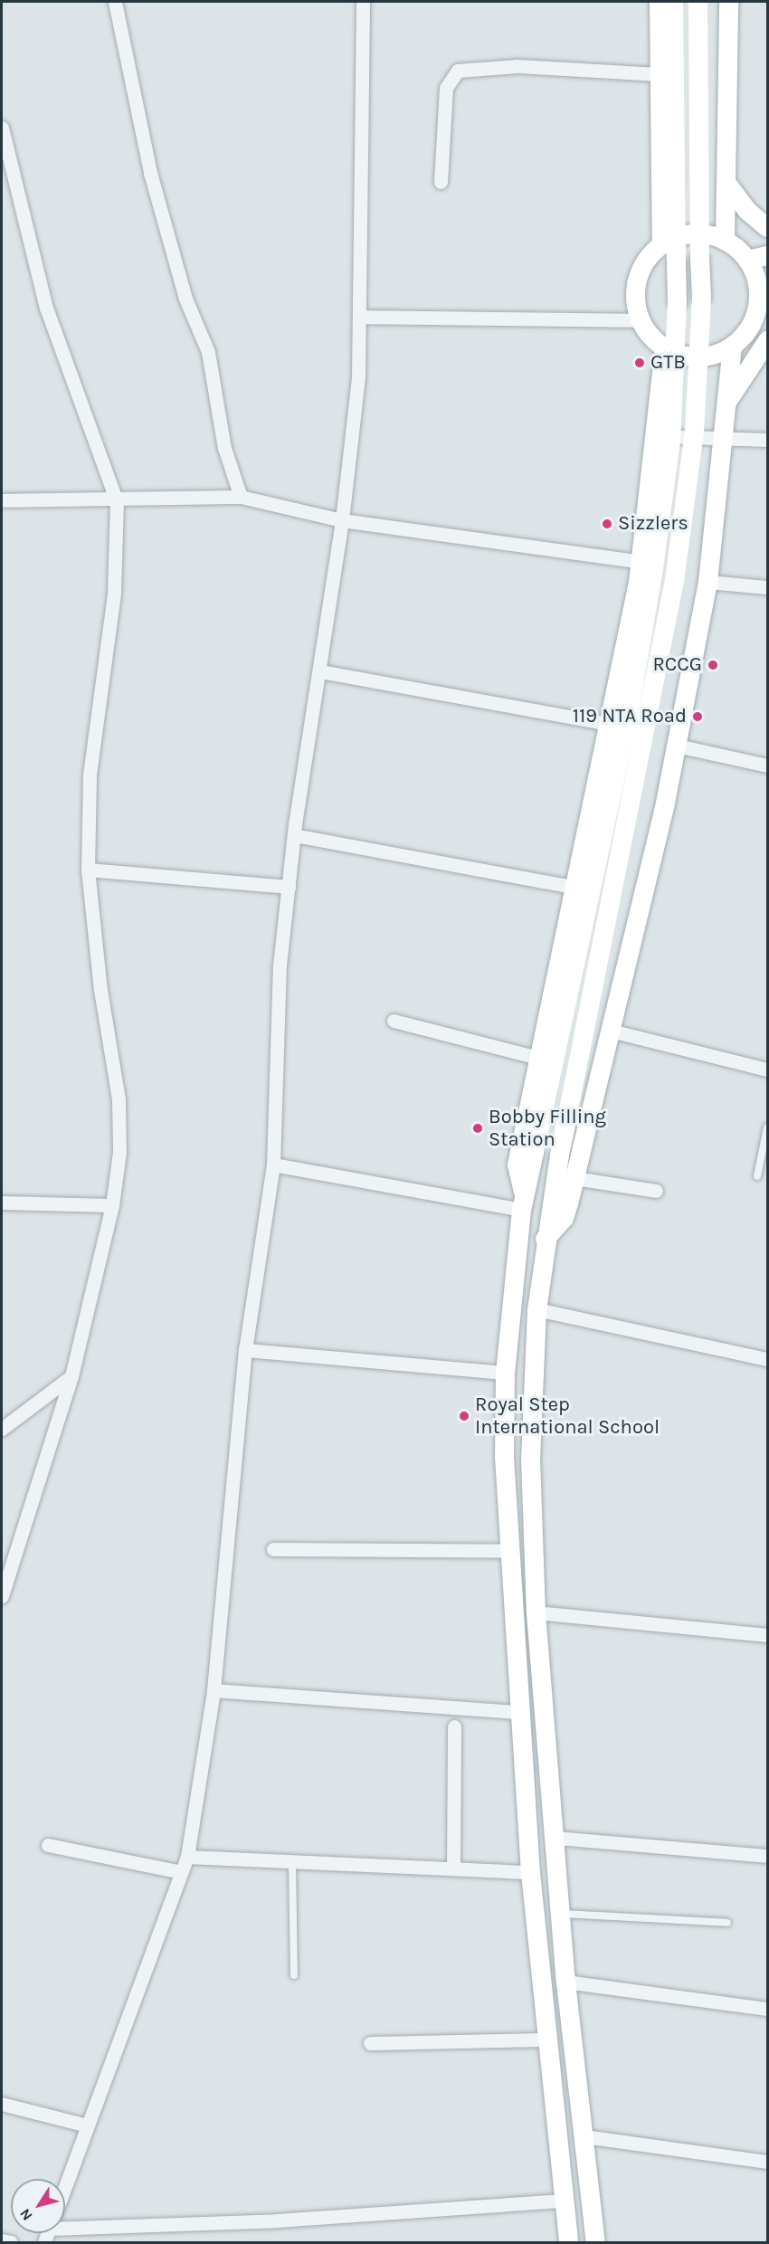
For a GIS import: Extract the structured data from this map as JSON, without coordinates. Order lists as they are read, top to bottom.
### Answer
{
  "places": [
    "GTB",
    "Sizzlers",
    "RCCG",
    "119 NTA Road",
    "Bobby Filling Station",
    "Royal Step International School"
  ],
  "north": "bottom left"
}
